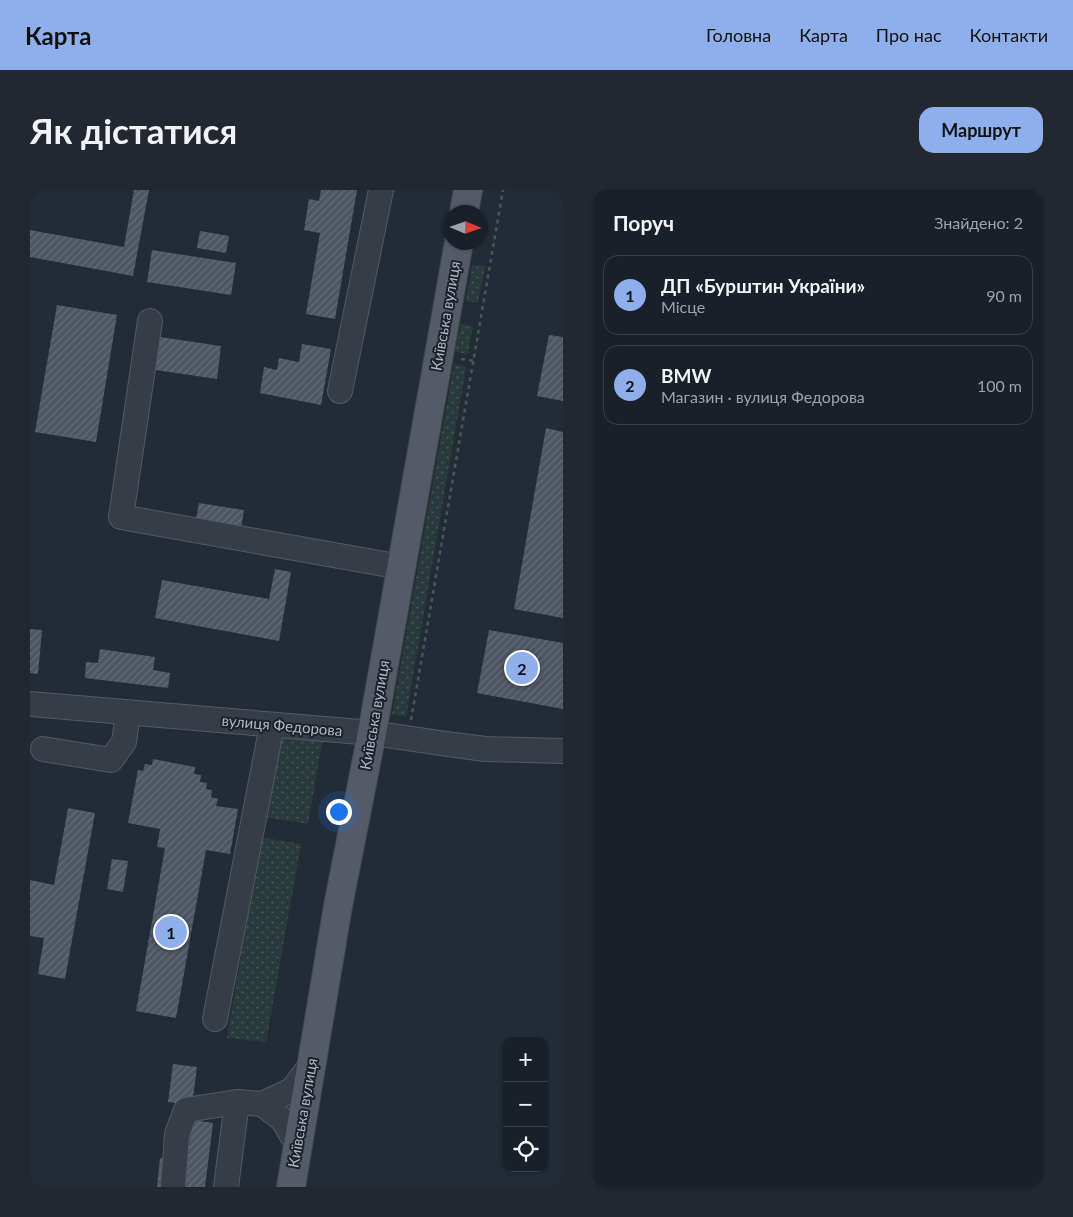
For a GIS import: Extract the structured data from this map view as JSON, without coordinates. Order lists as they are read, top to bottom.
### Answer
{
  "streets": {
    "main road": ["Київська вулиця"],
    "street": ["вулиця Федорова"]
  },
  "crossings": [
    ["Київська вулиця", "вулиця Федорова"]
  ],
  "north": "right",
  "page": {
    "header": "Карта",
    "nav": [
      "Головна",
      "Карта",
      "Про нас",
      "Контакти"
    ],
    "buttons": "Маршрут",
    "title": "Як дістатися",
    "heading": ["Поруч", "Знайдено: 2"],
    "list": [
      {
        "mark": "1",
        "name": "ДП «Бурштин України»",
        "note": "Місце",
        "value": "90 m"
      },
      {
        "mark": "2",
        "name": "BMW",
        "note": "Магазин · вулиця Федорова",
        "value": "100 m"
      }
    ],
    "pins": ["2", "1"],
    "map_buttons": ["+", "−"]
  }
}
